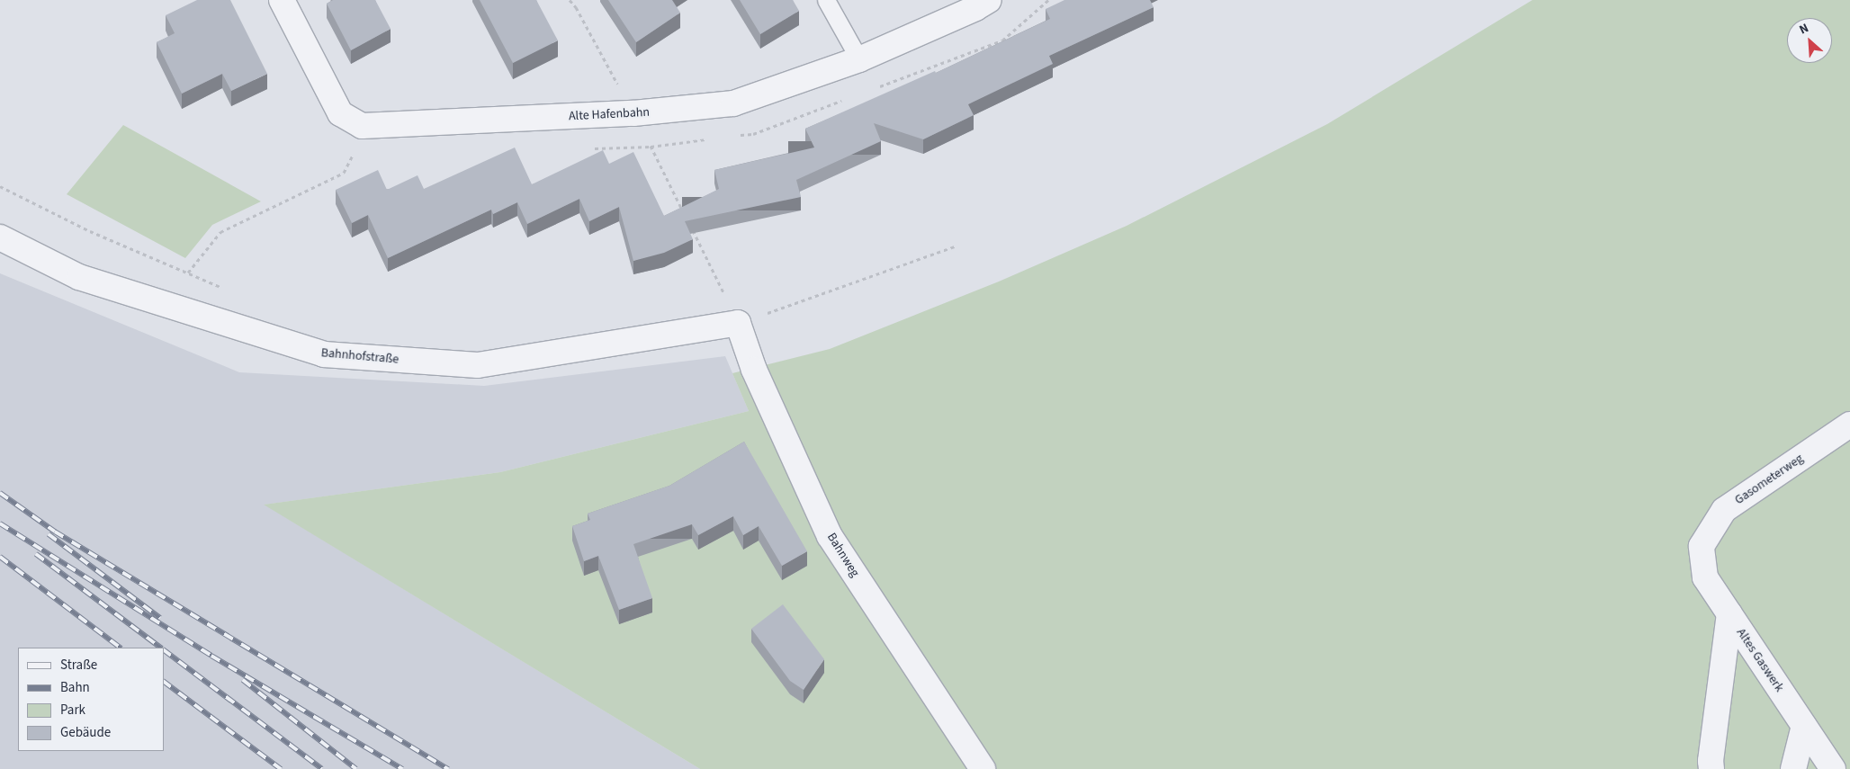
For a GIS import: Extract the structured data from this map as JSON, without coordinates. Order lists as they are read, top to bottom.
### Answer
{
  "streets": {
    "street": [
      "Alte Hafenbahn",
      "Bahnhofstraße",
      "Gasometerweg",
      "Bahnweg",
      "Altes Gaswerk"
    ]
  },
  "crossings": [
    ["Bahnhofstraße", "Bahnweg"],
    ["Gasometerweg", "Altes Gaswerk"]
  ],
  "legend": [
    "Straße",
    "Bahn",
    "Park",
    "Gebäude"
  ],
  "north": "top left"
}
